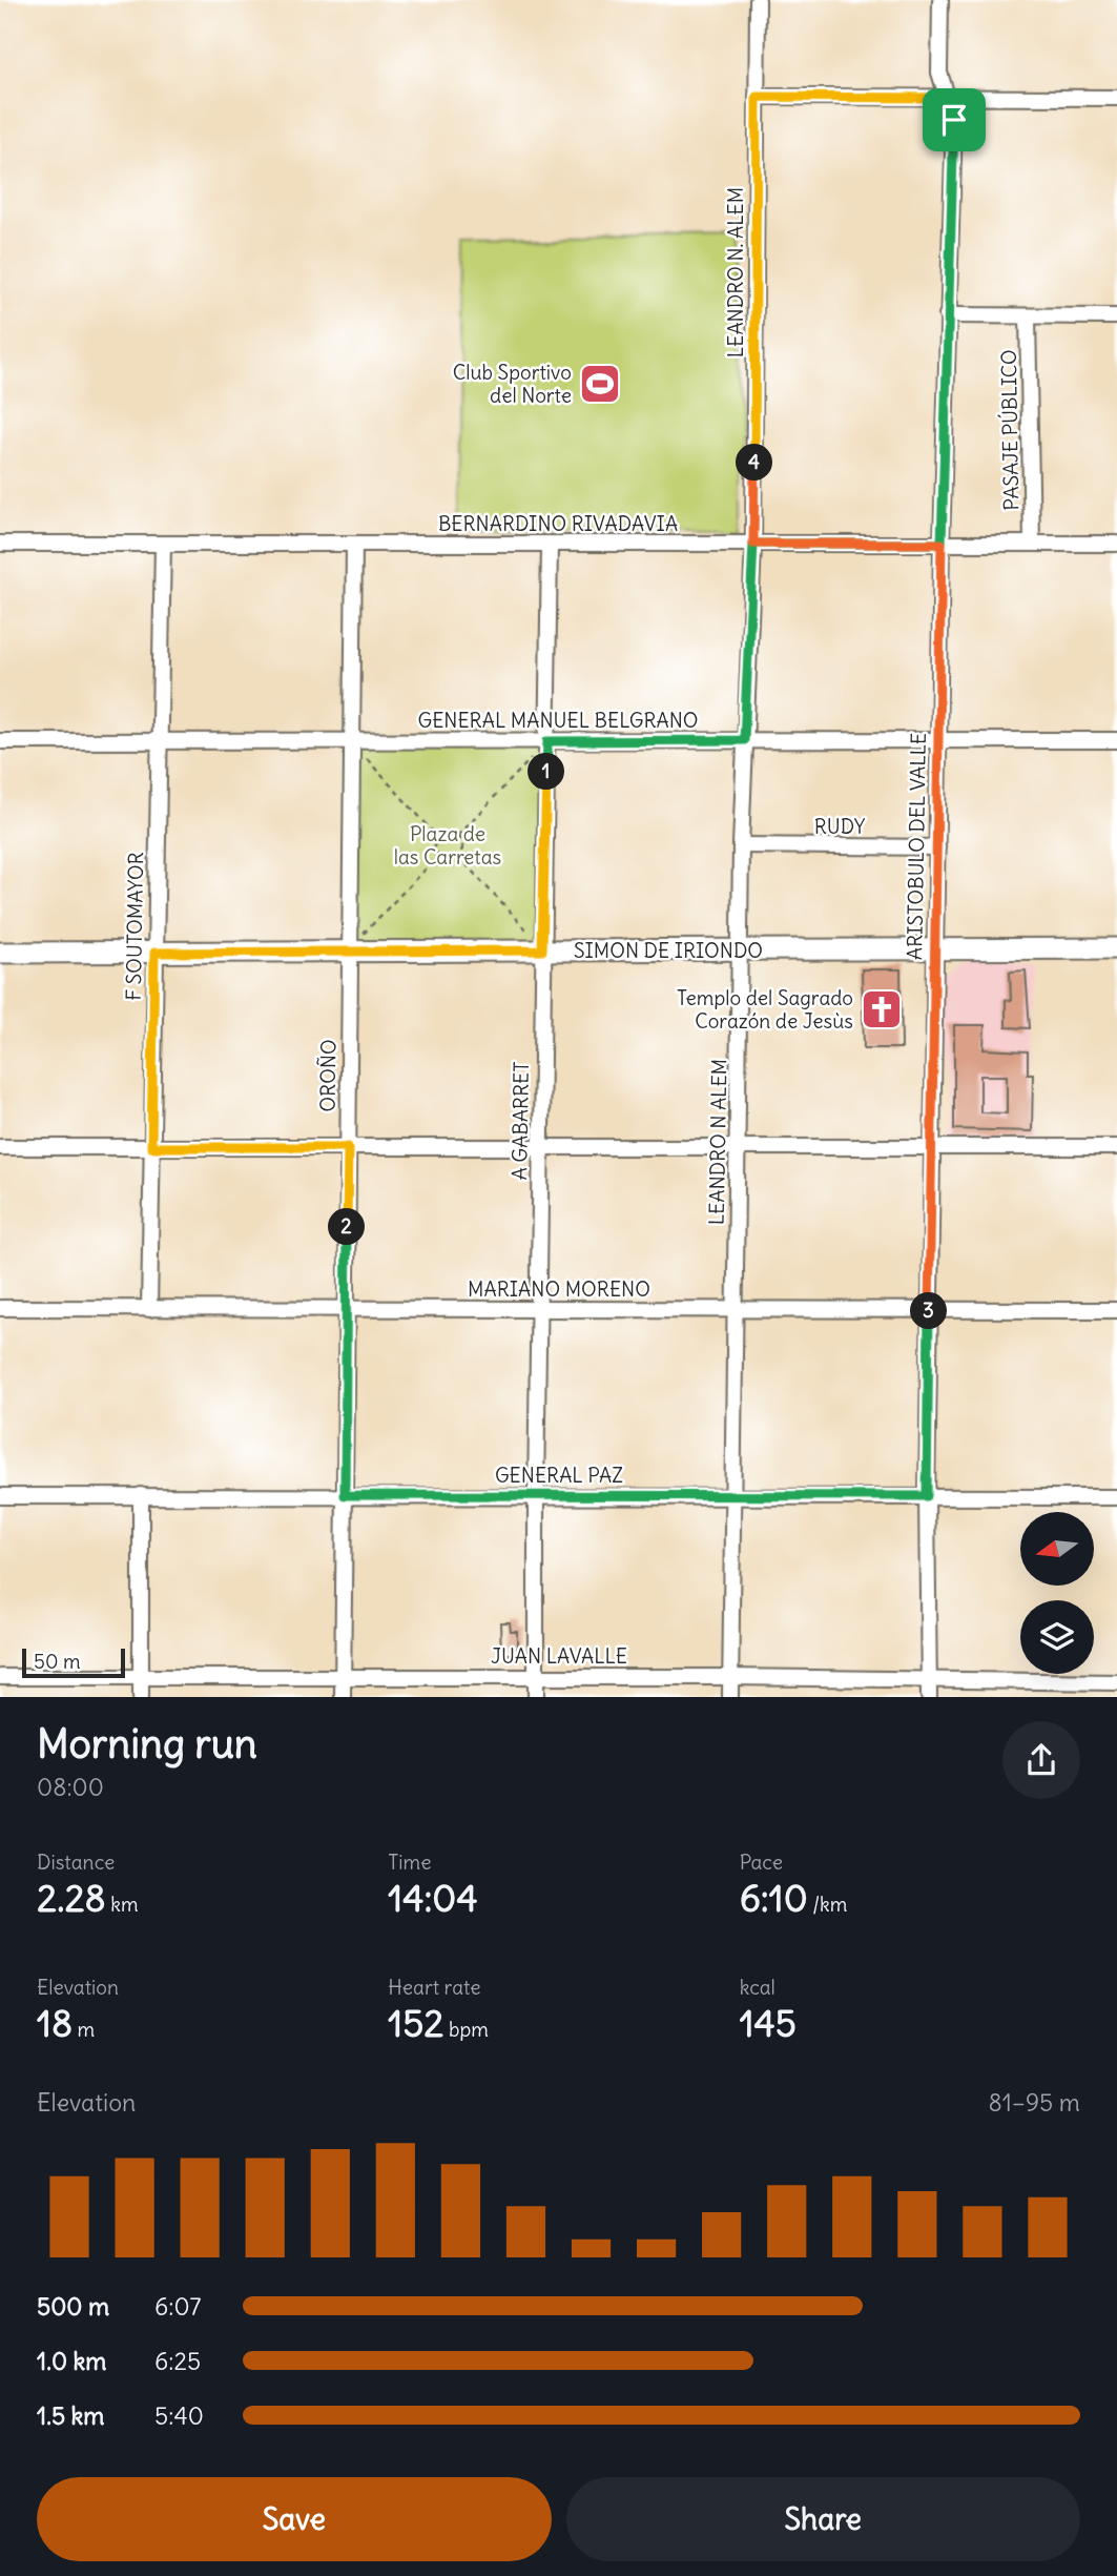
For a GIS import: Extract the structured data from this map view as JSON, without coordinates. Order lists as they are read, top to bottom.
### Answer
{
  "streets": {
    "main road": ["SIMON DE IRIONDO"],
    "street": [
      "LEANDRO N. ALEM",
      "PASAJE PÚBLICO",
      "BERNARDINO RIVADAVIA",
      "GENERAL MANUEL BELGRANO",
      "RUDY",
      "ARISTOBULO DEL VALLE",
      "F SOUTOMAYOR",
      "OROÑO",
      "A GABARRET",
      "LEANDRO N ALEM",
      "MARIANO MORENO",
      "GENERAL PAZ",
      "JUAN LAVALLE"
    ]
  },
  "crossings": [
    ["LEANDRO N. ALEM", "BERNARDINO RIVADAVIA"],
    ["LEANDRO N. ALEM", "LEANDRO N ALEM"],
    ["PASAJE PÚBLICO", "BERNARDINO RIVADAVIA"],
    ["BERNARDINO RIVADAVIA", "ARISTOBULO DEL VALLE"],
    ["BERNARDINO RIVADAVIA", "F SOUTOMAYOR"],
    ["BERNARDINO RIVADAVIA", "OROÑO"],
    ["BERNARDINO RIVADAVIA", "A GABARRET"],
    ["BERNARDINO RIVADAVIA", "LEANDRO N ALEM"],
    ["GENERAL MANUEL BELGRANO", "ARISTOBULO DEL VALLE"],
    ["GENERAL MANUEL BELGRANO", "F SOUTOMAYOR"],
    ["GENERAL MANUEL BELGRANO", "OROÑO"],
    ["GENERAL MANUEL BELGRANO", "A GABARRET"],
    ["GENERAL MANUEL BELGRANO", "LEANDRO N ALEM"],
    ["RUDY", "ARISTOBULO DEL VALLE"],
    ["RUDY", "LEANDRO N ALEM"],
    ["ARISTOBULO DEL VALLE", "SIMON DE IRIONDO"],
    ["ARISTOBULO DEL VALLE", "MARIANO MORENO"],
    ["ARISTOBULO DEL VALLE", "GENERAL PAZ"],
    ["ARISTOBULO DEL VALLE", "JUAN LAVALLE"],
    ["F SOUTOMAYOR", "SIMON DE IRIONDO"],
    ["F SOUTOMAYOR", "MARIANO MORENO"],
    ["SIMON DE IRIONDO", "OROÑO"],
    ["SIMON DE IRIONDO", "A GABARRET"],
    ["SIMON DE IRIONDO", "LEANDRO N ALEM"],
    ["OROÑO", "MARIANO MORENO"],
    ["OROÑO", "GENERAL PAZ"],
    ["OROÑO", "JUAN LAVALLE"],
    ["A GABARRET", "MARIANO MORENO"],
    ["A GABARRET", "GENERAL PAZ"],
    ["A GABARRET", "JUAN LAVALLE"],
    ["LEANDRO N ALEM", "MARIANO MORENO"],
    ["LEANDRO N ALEM", "GENERAL PAZ"],
    ["LEANDRO N ALEM", "JUAN LAVALLE"]
  ],
  "parks": ["Plaza de las Carretas"],
  "places": {
    "sports": ["Club Sportivo del Norte"],
    "church": ["Templo del Sagrado Corazón de Jesùs"]
  },
  "scale_bar": "50 m",
  "north": "left",
  "page": {
    "pins": [
      "4",
      "1",
      "2",
      "3"
    ],
    "scale": "50 m",
    "heading": ["Morning run", "08:00"],
    "stats": [
      ["Distance", "2.28 km"],
      ["Time", "14:04"],
      ["Pace", "6:10 /km"],
      ["Elevation", "18 m"],
      ["Heart rate", "152 bpm"],
      ["kcal", "145"]
    ],
    "chart": ["Elevation", "81–95 m"],
    "list": [
      {
        "name": "500 m",
        "note": "6:07"
      },
      {
        "name": "1.0 km",
        "note": "6:25"
      },
      {
        "name": "1.5 km",
        "note": "5:40"
      }
    ],
    "buttons": ["Save", "Share"]
  }
}
